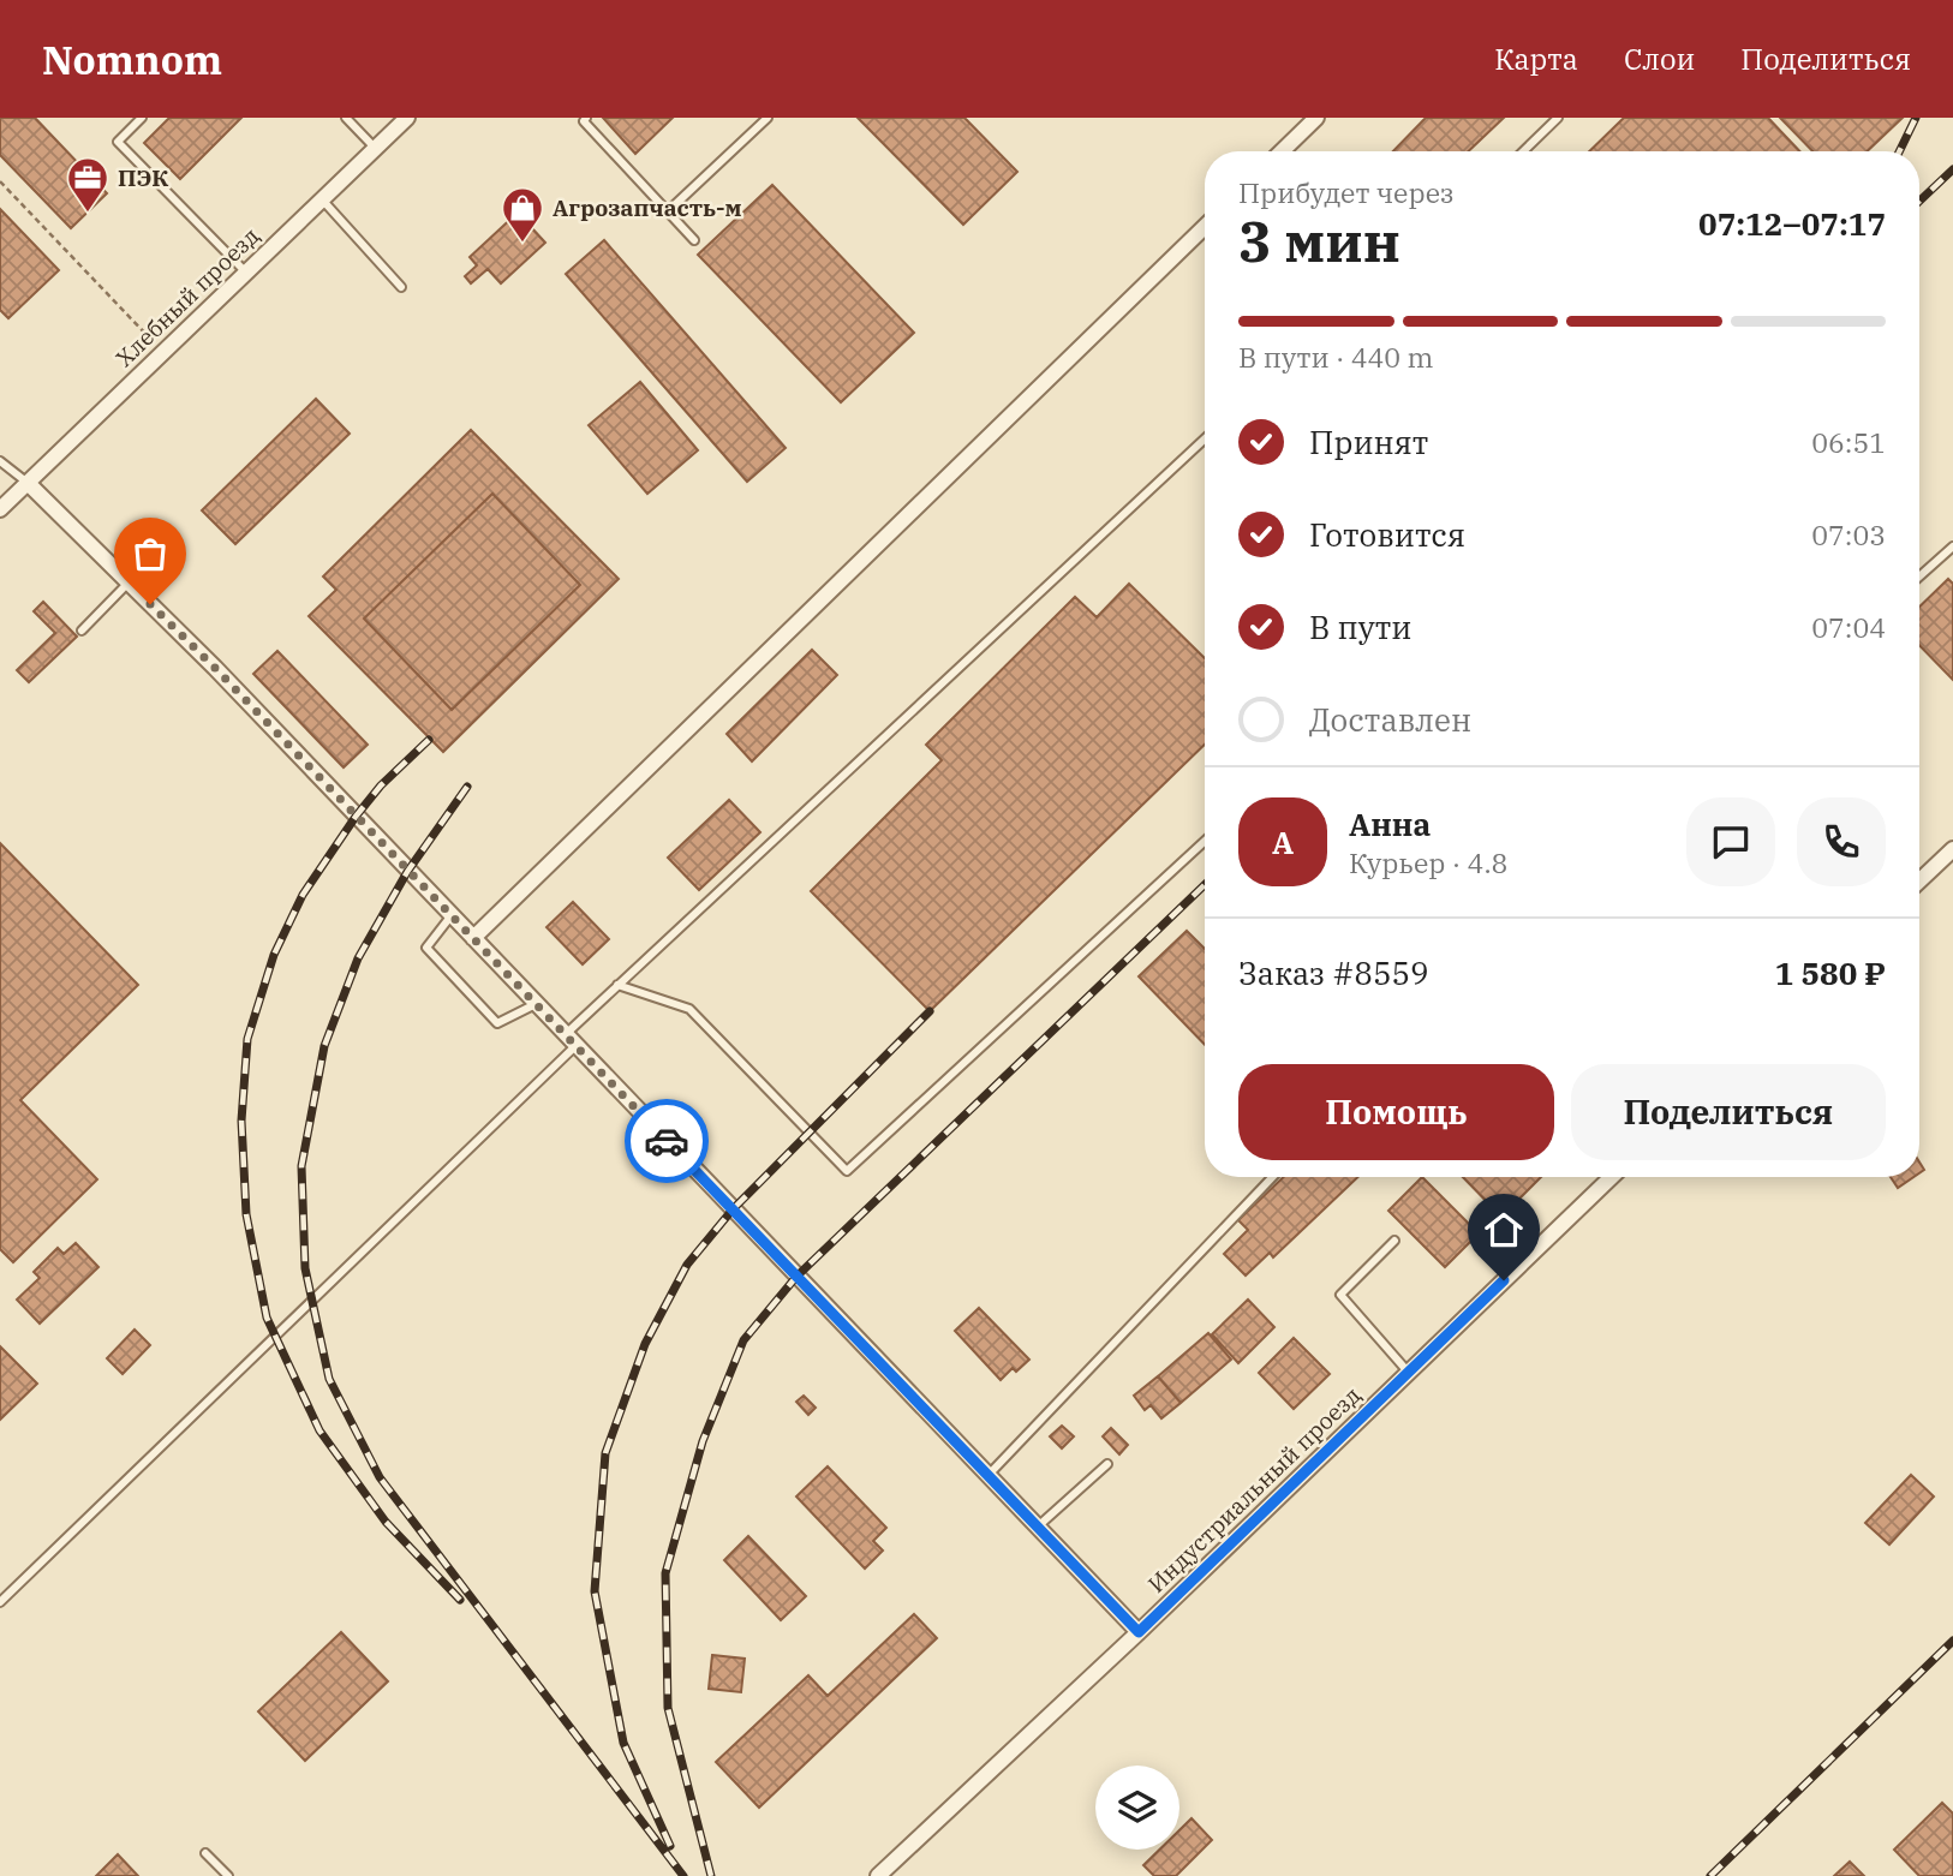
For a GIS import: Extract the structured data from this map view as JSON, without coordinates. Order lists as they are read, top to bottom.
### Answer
{
  "streets": {
    "street": ["Хлебный проезд", "Индустриальный проезд"]
  },
  "places": {
    "office": ["ПЭК"],
    "shop": ["Агрозапчасть-м"]
  },
  "page": {
    "header": "Nomnom",
    "nav": ["Карта", "Слои", "Поделиться"],
    "heading": ["3 мин", "Прибудет через", "07:12–07:17"],
    "panel": [
      "Анна",
      "Курьер · 4.8",
      "Заказ #8559",
      "1 580 ₽"
    ],
    "bar": "В пути · 440 m",
    "list": [
      ["Принят", "06:51"],
      ["Готовится", "07:03"],
      ["В пути", "07:04"],
      "Доставлен"
    ],
    "round": "А",
    "buttons": ["Помощь", "Поделиться"]
  }
}
